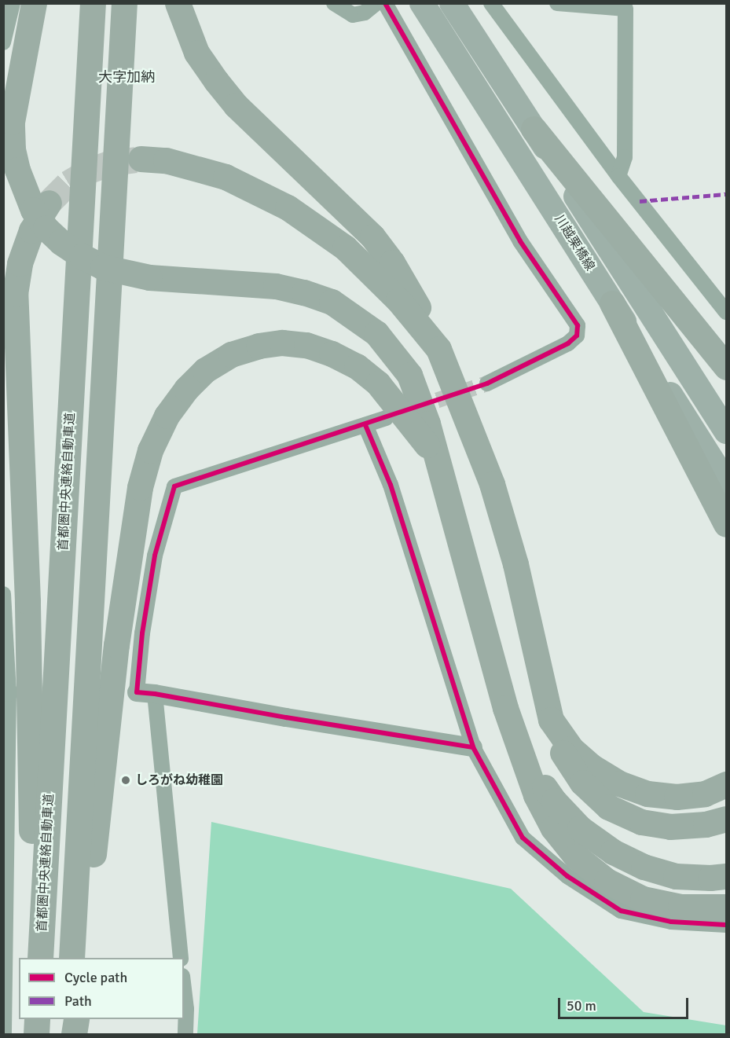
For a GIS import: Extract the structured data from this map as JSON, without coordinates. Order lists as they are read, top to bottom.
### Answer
{
  "streets": {
    "highway": ["首都圏中央連絡自動車道"],
    "main road": ["川越栗橋線"]
  },
  "districts": ["大字加納"],
  "places": ["しろがね幼稚園"],
  "legend": ["Cycle path", "Path"],
  "scale_bar": "50 m"
}
